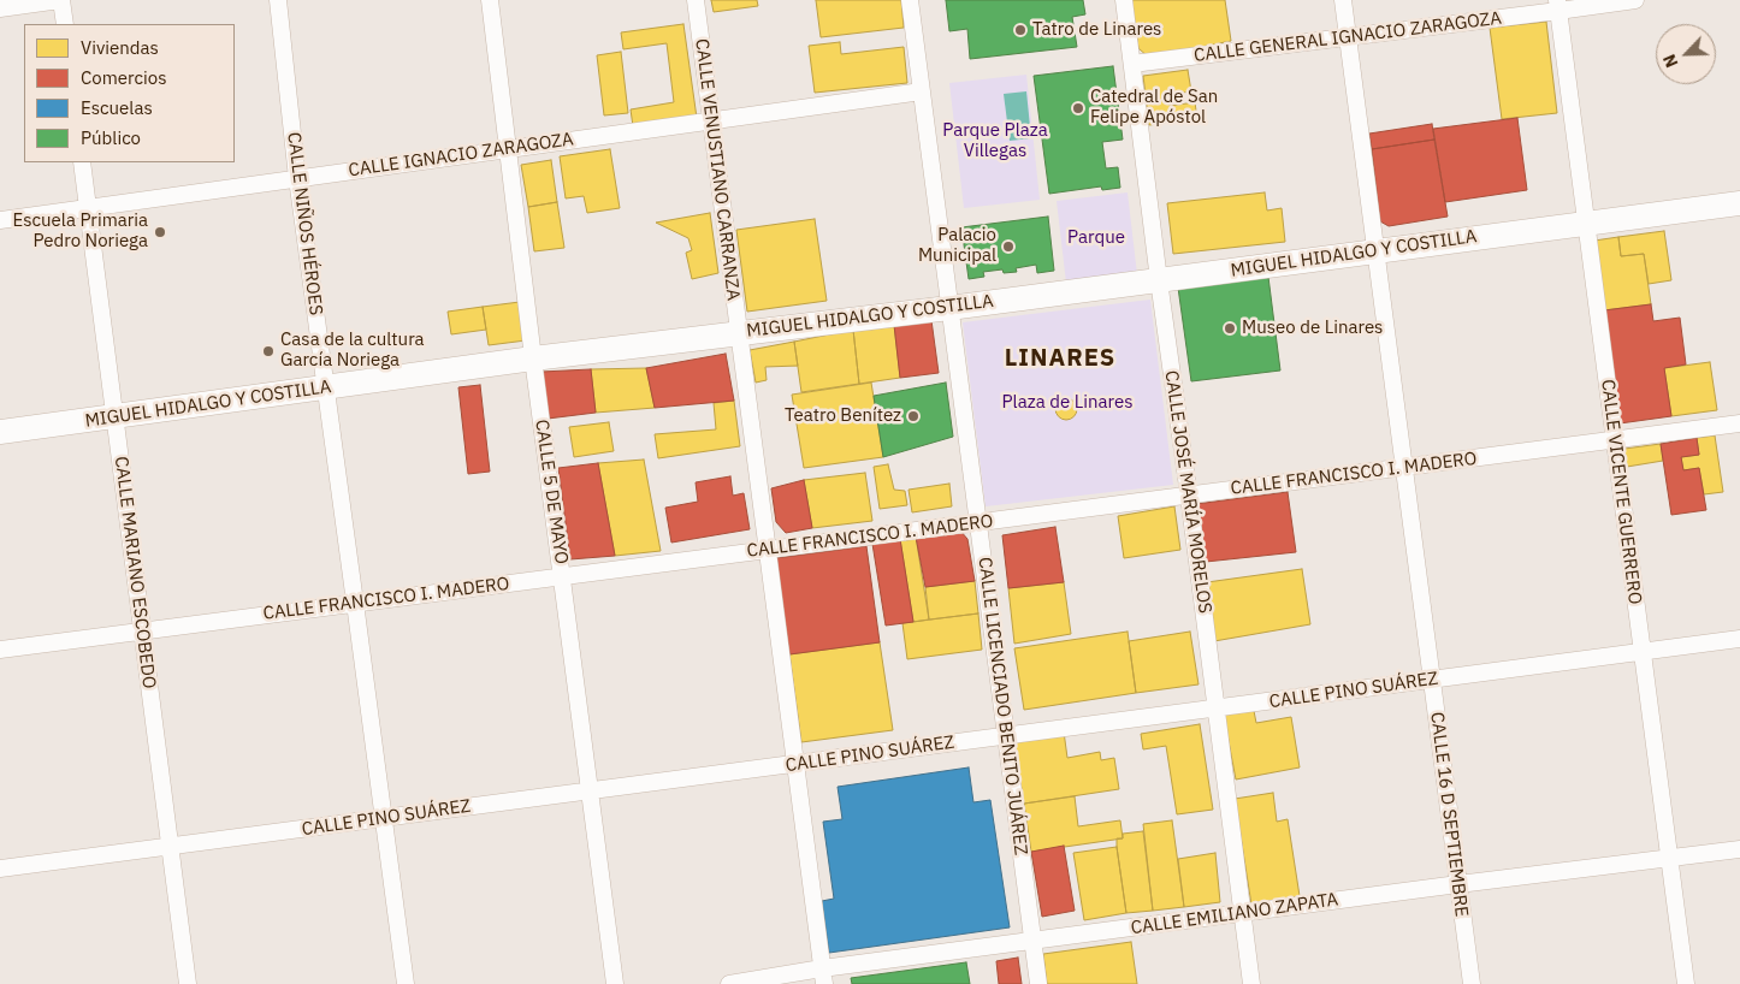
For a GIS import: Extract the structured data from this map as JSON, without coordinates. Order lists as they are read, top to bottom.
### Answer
{
  "streets": {
    "main road": ["MIGUEL HIDALGO Y COSTILLA"],
    "street": [
      "CALLE GENERAL IGNACIO ZARAGOZA",
      "CALLE IGNACIO ZARAGOZA",
      "CALLE VENUSTIANO CARRANZA",
      "CALLE NIÑOS HÉROES",
      "CALLE FRANCISCO I. MADERO",
      "CALLE 5 DE MAYO",
      "CALLE JOSÉ MARÍA MORELOS",
      "CALLE VICENTE GUERRERO",
      "CALLE MARIANO ESCOBEDO",
      "CALLE PINO SUÁREZ",
      "CALLE LICENCIADO BENITO JUÁREZ",
      "CALLE 16 D SEPTIEMBRE",
      "CALLE EMILIANO ZAPATA"
    ]
  },
  "crossings": [
    ["CALLE GENERAL IGNACIO ZARAGOZA", "CALLE JOSÉ MARÍA MORELOS"],
    ["CALLE GENERAL IGNACIO ZARAGOZA", "CALLE VICENTE GUERRERO"],
    ["CALLE GENERAL IGNACIO ZARAGOZA", "CALLE 16 D SEPTIEMBRE"],
    ["CALLE IGNACIO ZARAGOZA", "CALLE VENUSTIANO CARRANZA"],
    ["CALLE IGNACIO ZARAGOZA", "CALLE NIÑOS HÉROES"],
    ["CALLE IGNACIO ZARAGOZA", "CALLE 5 DE MAYO"],
    ["CALLE IGNACIO ZARAGOZA", "CALLE MARIANO ESCOBEDO"],
    ["CALLE IGNACIO ZARAGOZA", "CALLE LICENCIADO BENITO JUÁREZ"],
    ["CALLE VENUSTIANO CARRANZA", "MIGUEL HIDALGO Y COSTILLA"],
    ["CALLE VENUSTIANO CARRANZA", "CALLE FRANCISCO I. MADERO"],
    ["CALLE VENUSTIANO CARRANZA", "CALLE PINO SUÁREZ"],
    ["CALLE VENUSTIANO CARRANZA", "CALLE EMILIANO ZAPATA"],
    ["CALLE NIÑOS HÉROES", "MIGUEL HIDALGO Y COSTILLA"],
    ["CALLE NIÑOS HÉROES", "CALLE FRANCISCO I. MADERO"],
    ["CALLE NIÑOS HÉROES", "CALLE PINO SUÁREZ"],
    ["MIGUEL HIDALGO Y COSTILLA", "CALLE 5 DE MAYO"],
    ["MIGUEL HIDALGO Y COSTILLA", "CALLE JOSÉ MARÍA MORELOS"],
    ["MIGUEL HIDALGO Y COSTILLA", "CALLE VICENTE GUERRERO"],
    ["MIGUEL HIDALGO Y COSTILLA", "CALLE MARIANO ESCOBEDO"],
    ["MIGUEL HIDALGO Y COSTILLA", "CALLE LICENCIADO BENITO JUÁREZ"],
    ["MIGUEL HIDALGO Y COSTILLA", "CALLE 16 D SEPTIEMBRE"],
    ["CALLE FRANCISCO I. MADERO", "CALLE 5 DE MAYO"],
    ["CALLE FRANCISCO I. MADERO", "CALLE JOSÉ MARÍA MORELOS"],
    ["CALLE FRANCISCO I. MADERO", "CALLE VICENTE GUERRERO"],
    ["CALLE FRANCISCO I. MADERO", "CALLE MARIANO ESCOBEDO"],
    ["CALLE FRANCISCO I. MADERO", "CALLE LICENCIADO BENITO JUÁREZ"],
    ["CALLE FRANCISCO I. MADERO", "CALLE 16 D SEPTIEMBRE"],
    ["CALLE 5 DE MAYO", "CALLE PINO SUÁREZ"],
    ["CALLE JOSÉ MARÍA MORELOS", "CALLE PINO SUÁREZ"],
    ["CALLE JOSÉ MARÍA MORELOS", "CALLE EMILIANO ZAPATA"],
    ["CALLE VICENTE GUERRERO", "CALLE PINO SUÁREZ"],
    ["CALLE VICENTE GUERRERO", "CALLE EMILIANO ZAPATA"],
    ["CALLE MARIANO ESCOBEDO", "CALLE PINO SUÁREZ"],
    ["CALLE PINO SUÁREZ", "CALLE LICENCIADO BENITO JUÁREZ"],
    ["CALLE PINO SUÁREZ", "CALLE 16 D SEPTIEMBRE"],
    ["CALLE LICENCIADO BENITO JUÁREZ", "CALLE EMILIANO ZAPATA"],
    ["CALLE 16 D SEPTIEMBRE", "CALLE EMILIANO ZAPATA"]
  ],
  "districts": ["LINARES"],
  "parks": ["Parque Plaza Villegas", "Parque", "Plaza de Linares"],
  "places": [
    "Tatro de Linares",
    "Catedral de San Felipe Apóstol",
    "Escuela Primaria Pedro Noriega",
    "Palacio Municipal",
    "Museo de Linares",
    "Casa de la cultura García Noriega",
    "Teatro Benítez"
  ],
  "legend": [
    "Viviendas",
    "Comercios",
    "Escuelas",
    "Público"
  ],
  "north": "bottom left"
}
